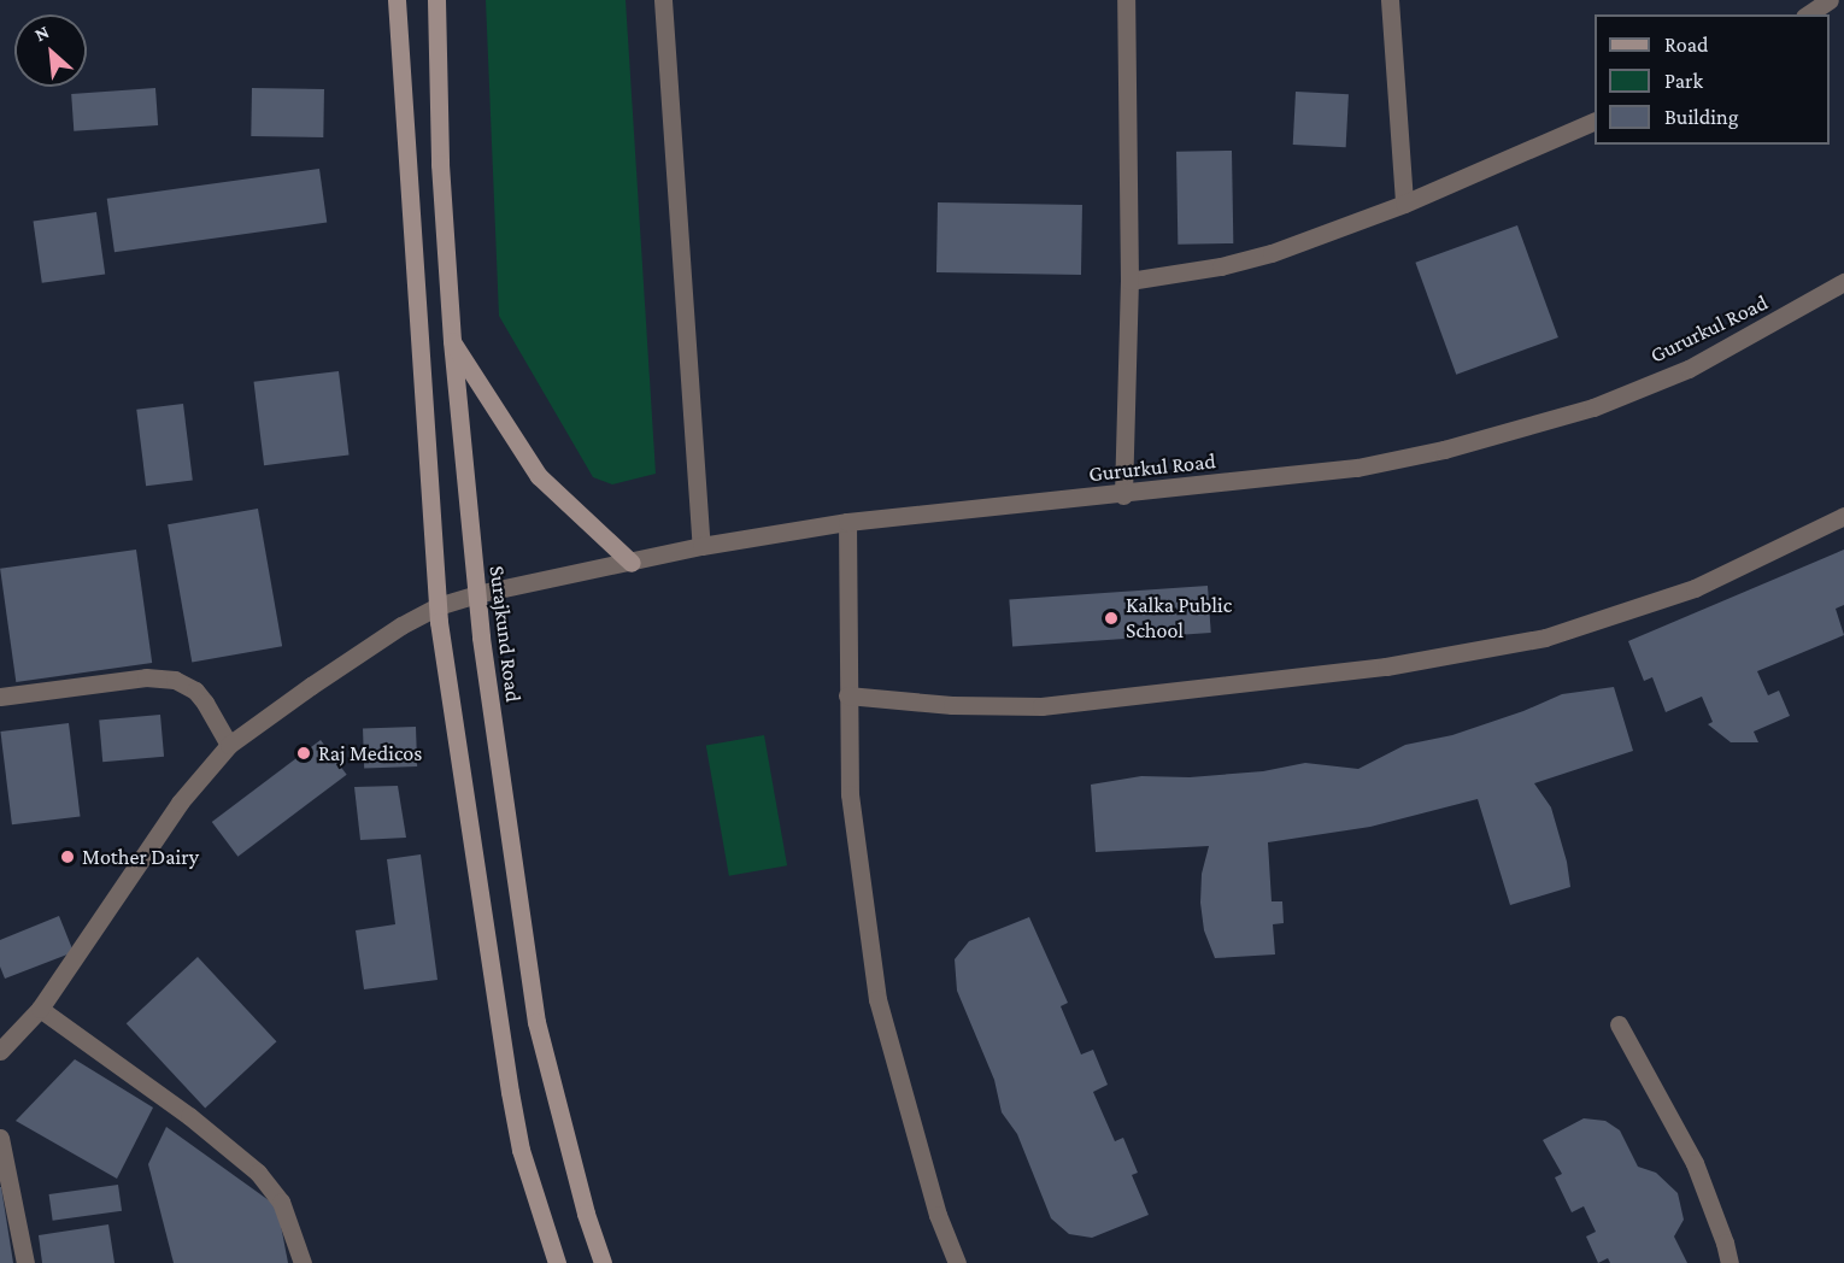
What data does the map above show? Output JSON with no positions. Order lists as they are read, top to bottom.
{
  "streets": {
    "main road": ["Surajkund Road"],
    "street": ["Gururkul Road"]
  },
  "crossings": [
    ["Gururkul Road", "Surajkund Road"]
  ],
  "places": ["Kalka Public School", "Raj Medicos", "Mother Dairy"],
  "legend": ["Road", "Park", "Building"],
  "north": "top left"
}
